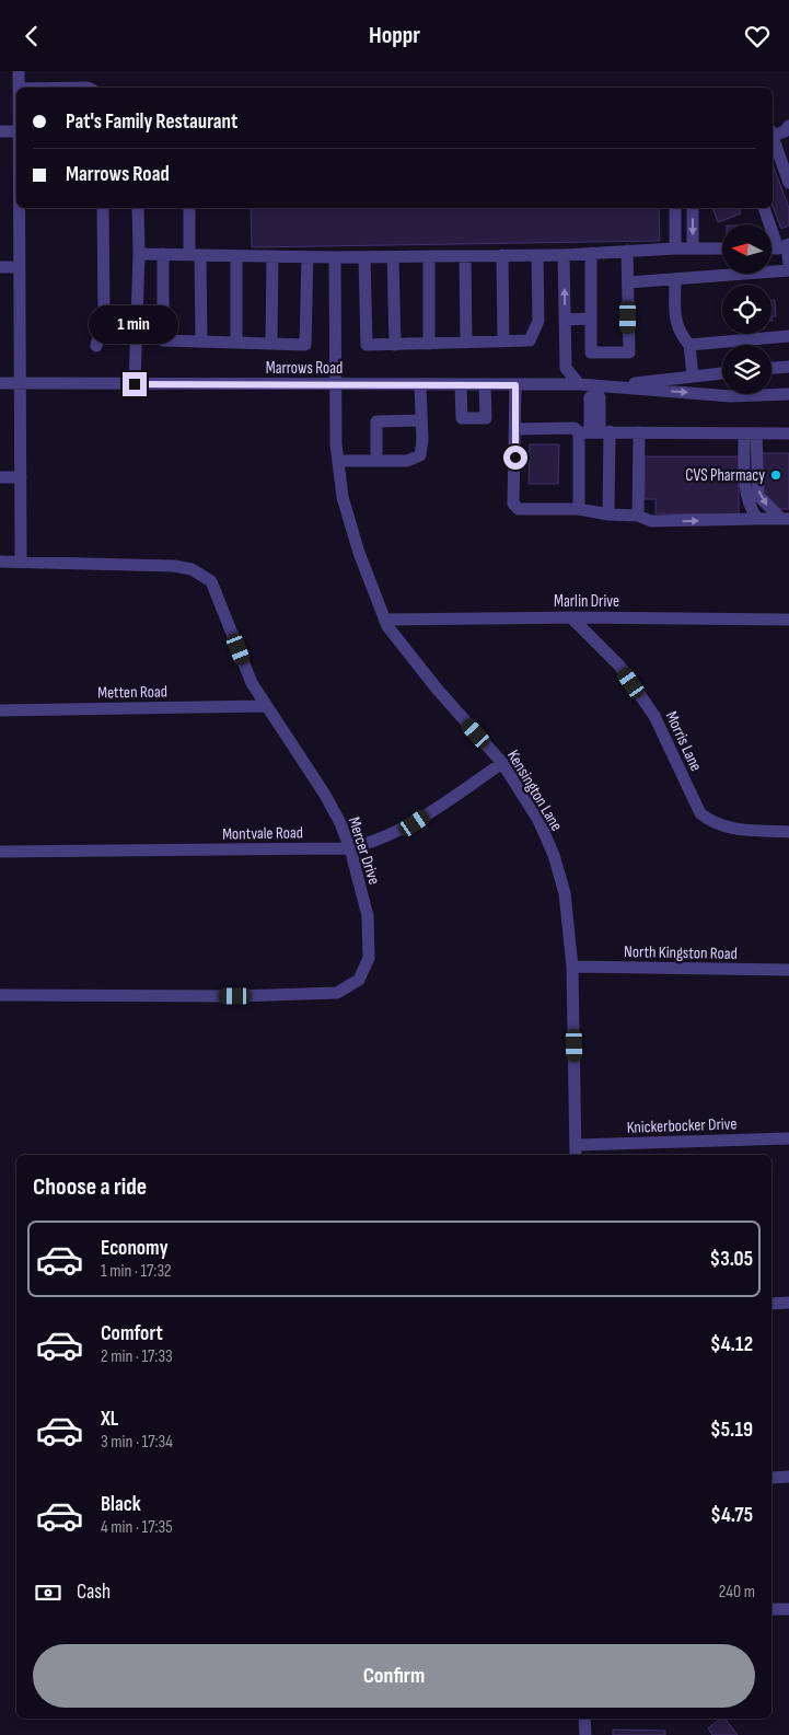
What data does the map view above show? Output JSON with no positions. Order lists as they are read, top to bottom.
{
  "streets": {
    "street": [
      "Marrows Road",
      "Marlin Drive",
      "Metten Road",
      "Morris Lane",
      "Kensington Lane",
      "Montvale Road",
      "Mercer Drive",
      "North Kingston Road",
      "Knickerbocker Drive"
    ]
  },
  "crossings": [
    ["Marrows Road", "Kensington Lane"],
    ["Marlin Drive", "Morris Lane"],
    ["Marlin Drive", "Kensington Lane"],
    ["Metten Road", "Mercer Drive"],
    ["Kensington Lane", "Montvale Road"],
    ["Kensington Lane", "North Kingston Road"],
    ["Kensington Lane", "Knickerbocker Drive"],
    ["Montvale Road", "Mercer Drive"]
  ],
  "places": ["CVS Pharmacy"],
  "north": "left",
  "page": {
    "header": "Hoppr",
    "banner": ["Pat's Family Restaurant", "Marrows Road"],
    "bubble": "1 min",
    "heading": "Choose a ride",
    "list": [
      {
        "name": "Economy",
        "note": "1 min · 17:32",
        "value": "$3.05"
      },
      {
        "name": "Comfort",
        "note": "2 min · 17:33",
        "value": "$4.12"
      },
      {
        "name": "XL",
        "note": "3 min · 17:34",
        "value": "$5.19"
      },
      {
        "name": "Black",
        "note": "4 min · 17:35",
        "value": "$4.75"
      }
    ],
    "pay": ["Cash", "240 m"],
    "buttons": "Confirm"
  }
}
